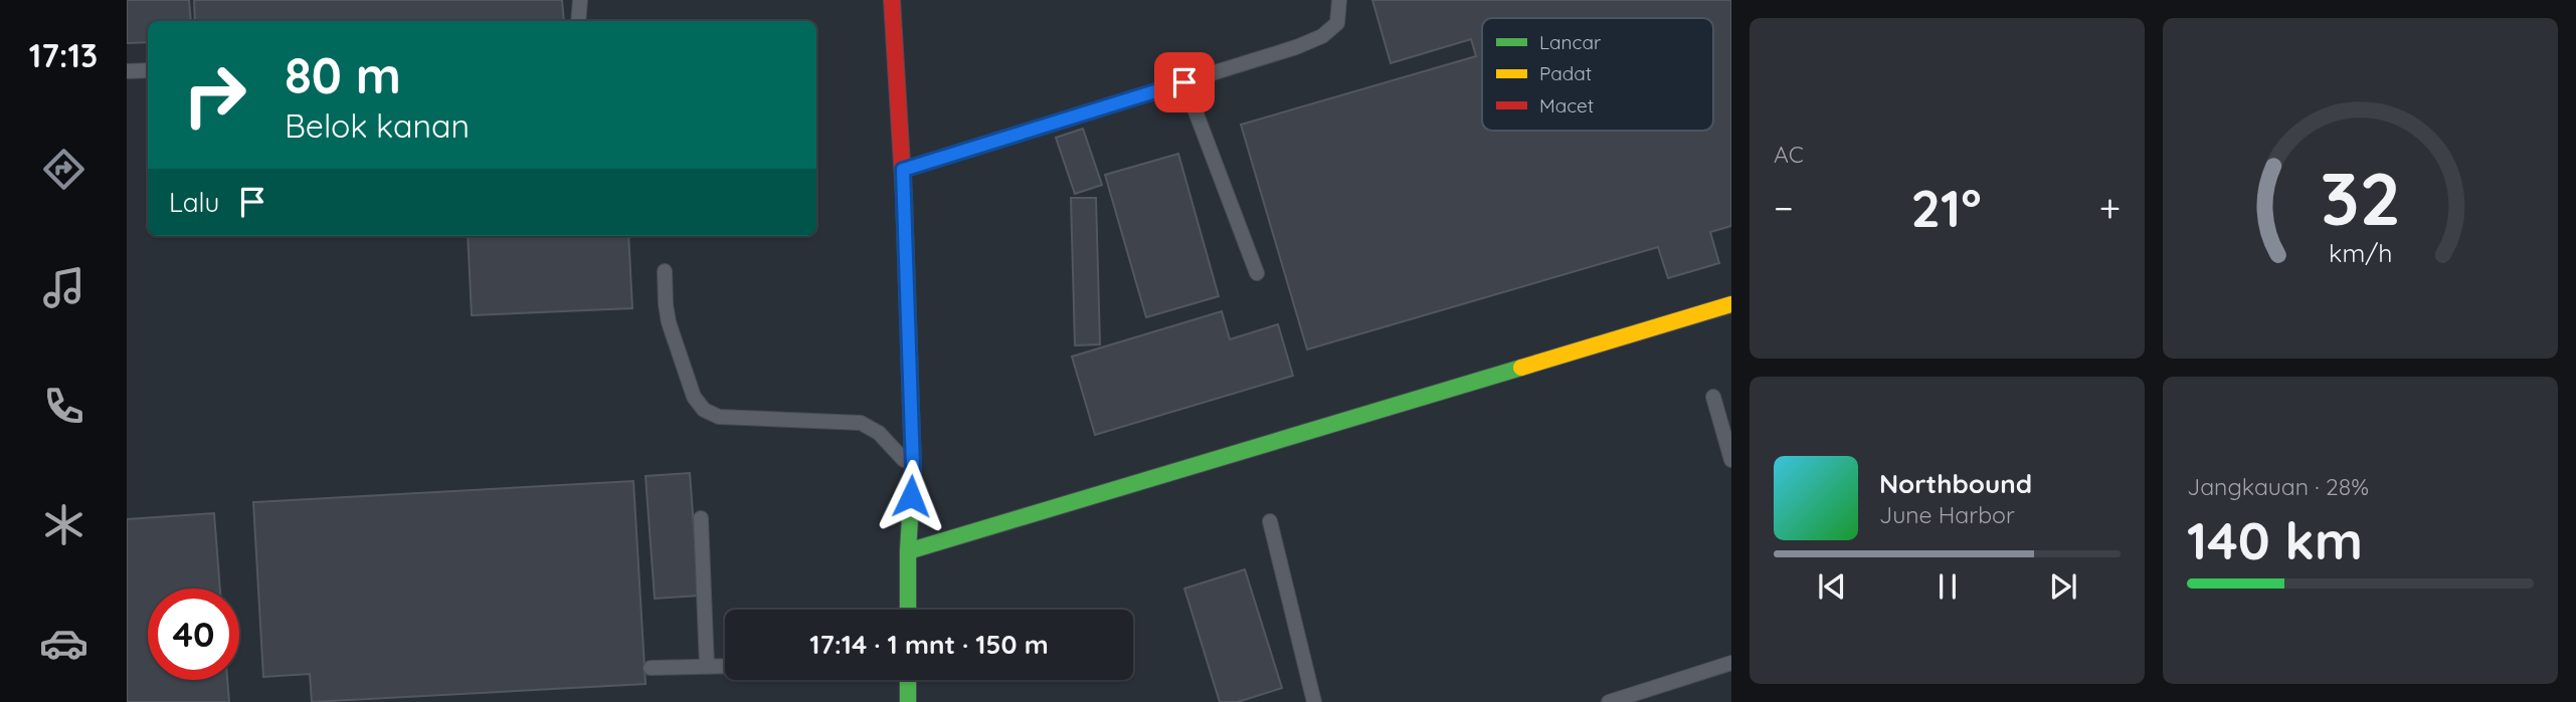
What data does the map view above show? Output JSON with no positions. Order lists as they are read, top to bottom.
{
  "legend": ["Lancar", "Padat", "Macet"],
  "page": {
    "tabs": "17:13",
    "tile": [
      "AC",
      ["Jangkauan · 28%", "140 km"]
    ],
    "turn": ["80 m", "Belok kanan"],
    "then": "Lalu",
    "heat": ["−", "21°", "+"],
    "song": ["Northbound", "June Harbor"],
    "limit": "40",
    "trip": "17:14 · 1 mnt · 150 m",
    "gauge": ["32", "km/h"]
  }
}
